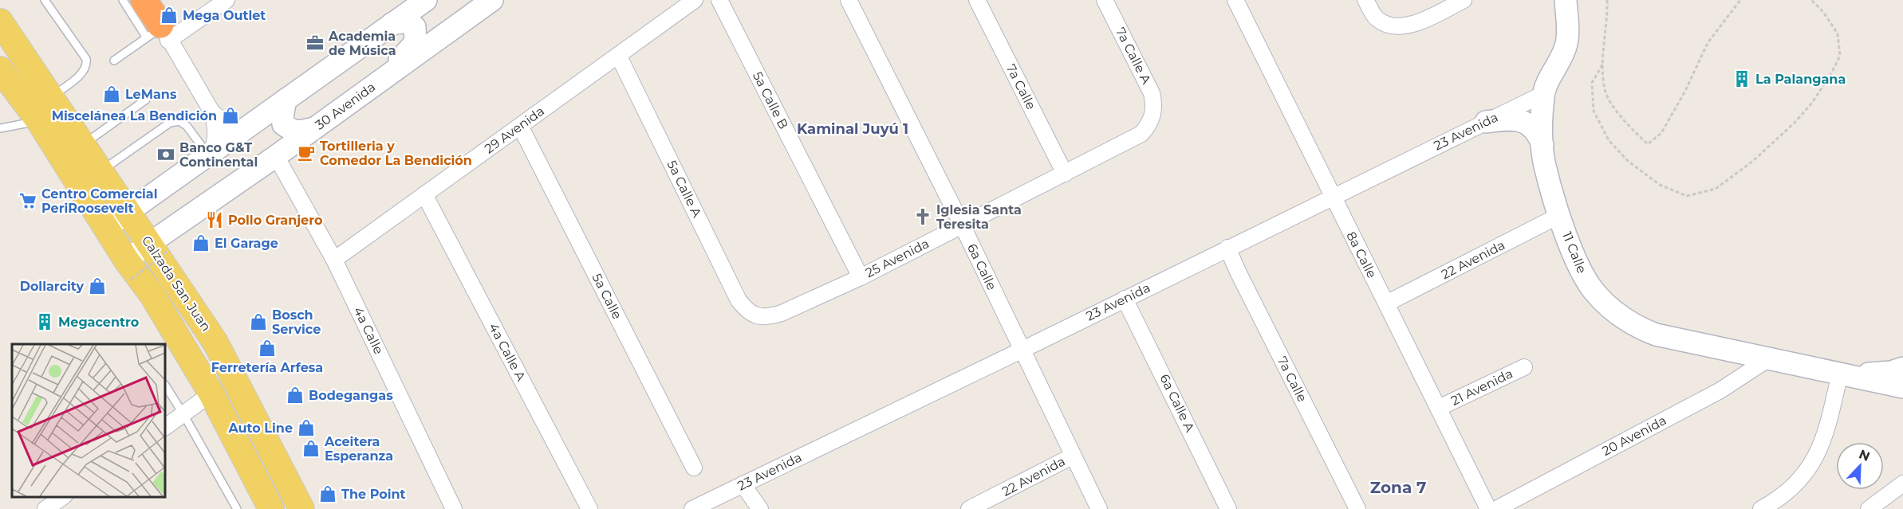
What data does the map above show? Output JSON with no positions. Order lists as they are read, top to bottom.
{
  "streets": {
    "main road": ["Calzada San Juan"],
    "street": [
      "7a Calle A",
      "7a Calle",
      "5a Calle B",
      "30 Avenida",
      "29 Avenida",
      "23 Avenida",
      "5a Calle A",
      "11 Calle",
      "8a Calle",
      "25 Avenida",
      "22 Avenida",
      "6a Calle",
      "5a Calle",
      "4a Calle",
      "4a Calle A",
      "21 Avenida",
      "6a Calle A",
      "20 Avenida"
    ]
  },
  "crossings": [
    ["7a Calle A", "25 Avenida"],
    ["7a Calle", "23 Avenida"],
    ["7a Calle", "25 Avenida"],
    ["5a Calle B", "25 Avenida"],
    ["30 Avenida", "Calzada San Juan"],
    ["30 Avenida", "4a Calle"],
    ["29 Avenida", "5a Calle A"],
    ["29 Avenida", "5a Calle"],
    ["29 Avenida", "4a Calle"],
    ["29 Avenida", "4a Calle A"],
    ["23 Avenida", "11 Calle"],
    ["23 Avenida", "8a Calle"],
    ["23 Avenida", "6a Calle"],
    ["23 Avenida", "6a Calle A"],
    ["5a Calle A", "25 Avenida"],
    ["11 Calle", "22 Avenida"],
    ["11 Calle", "20 Avenida"],
    ["8a Calle", "22 Avenida"],
    ["8a Calle", "21 Avenida"],
    ["25 Avenida", "6a Calle"],
    ["22 Avenida", "6a Calle"]
  ],
  "districts": ["Kaminal Juyú 1", "Zona 7"],
  "places": {
    "shop": [
      "Mega Outlet",
      "LeMans",
      "Miscelánea La Bendición",
      "El Garage",
      "Dollarcity",
      "Bosch Service",
      "Ferretería Arfesa",
      "Bodegangas",
      "Auto Line",
      "Aceitera Esperanza",
      "The Point"
    ],
    "office": ["Academia de Música"],
    "building": ["La Palangana", "Megacentro"],
    "cafe": ["Tortilleria y Comedor La Bendición"],
    "bank": ["Banco G&T Continental"],
    "supermarket": ["Centro Comercial PeriRoosevelt"],
    "church": ["Iglesia Santa Teresita"],
    "restaurant": ["Pollo Granjero"]
  },
  "north": "top right"
}
